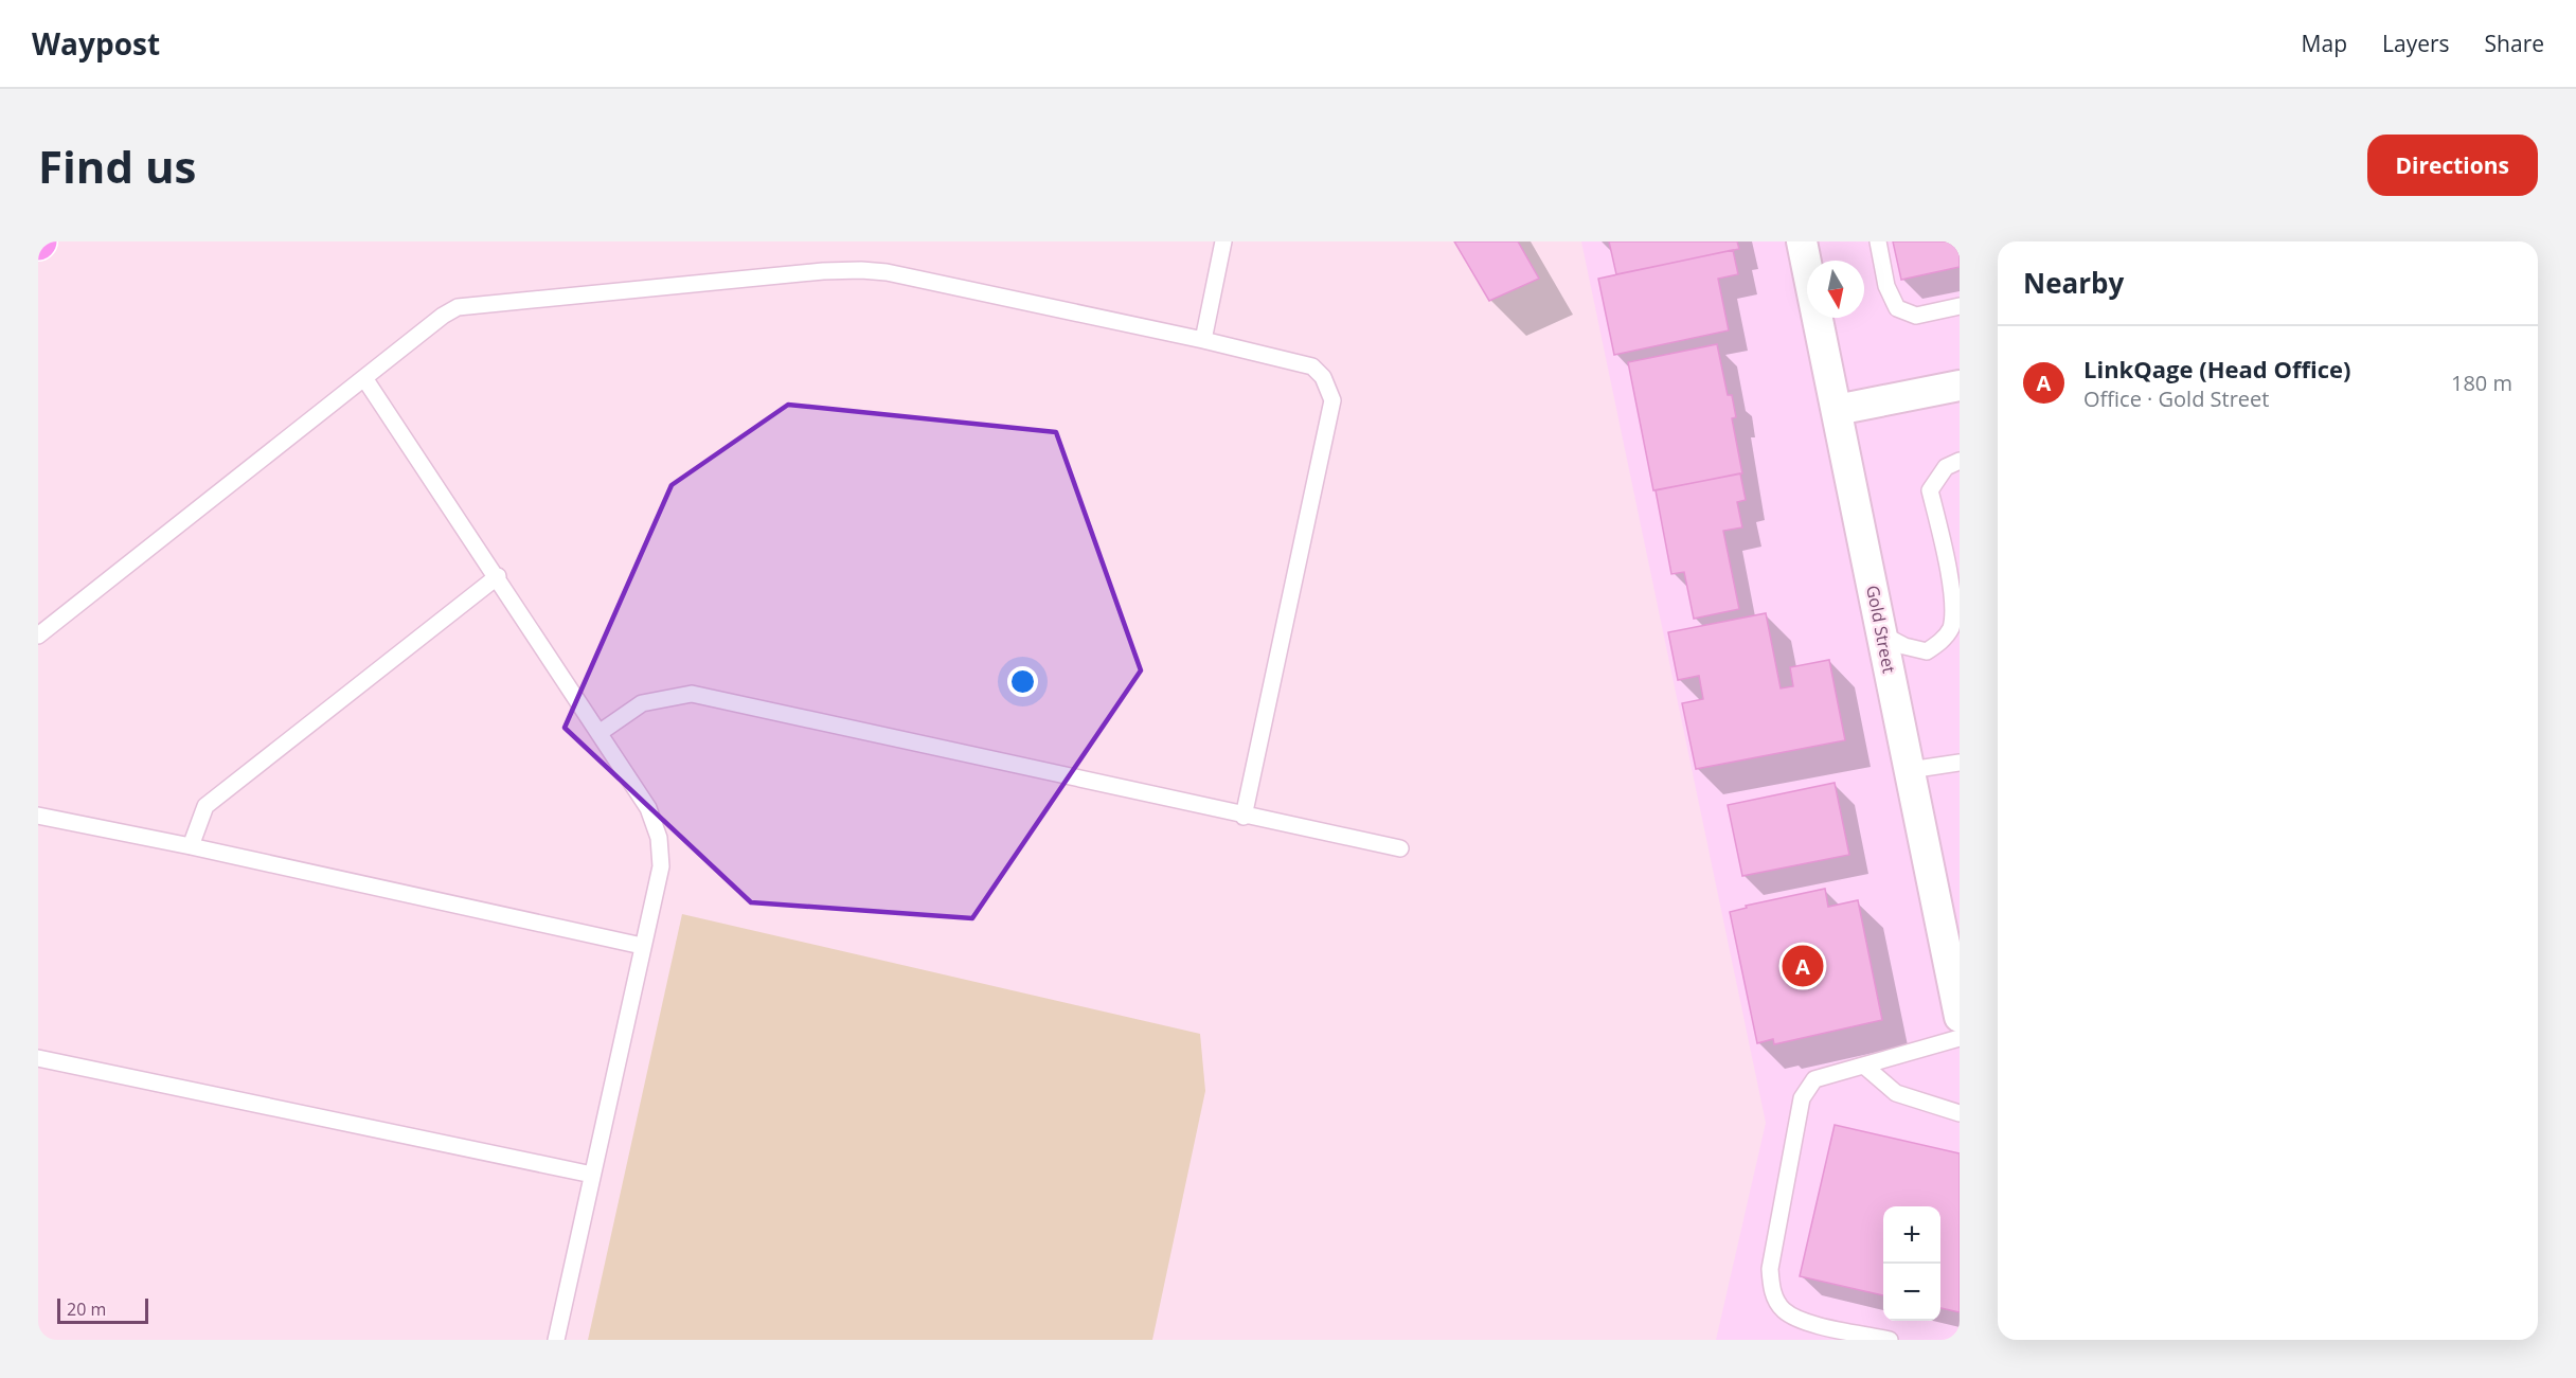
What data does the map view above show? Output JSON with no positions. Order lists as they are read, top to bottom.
{
  "streets": {
    "street": ["Gold Street"]
  },
  "scale_bar": "20 m",
  "north": "bottom",
  "page": {
    "header": "Waypost",
    "nav": ["Map", "Layers", "Share"],
    "buttons": "Directions",
    "title": "Find us",
    "heading": "Nearby",
    "list": [
      {
        "mark": "A",
        "name": "LinkQage (Head Office)",
        "note": "Office · Gold Street",
        "value": "180 m"
      }
    ],
    "pins": "A",
    "map_buttons": ["+", "−"],
    "scale": "20 m"
  }
}
